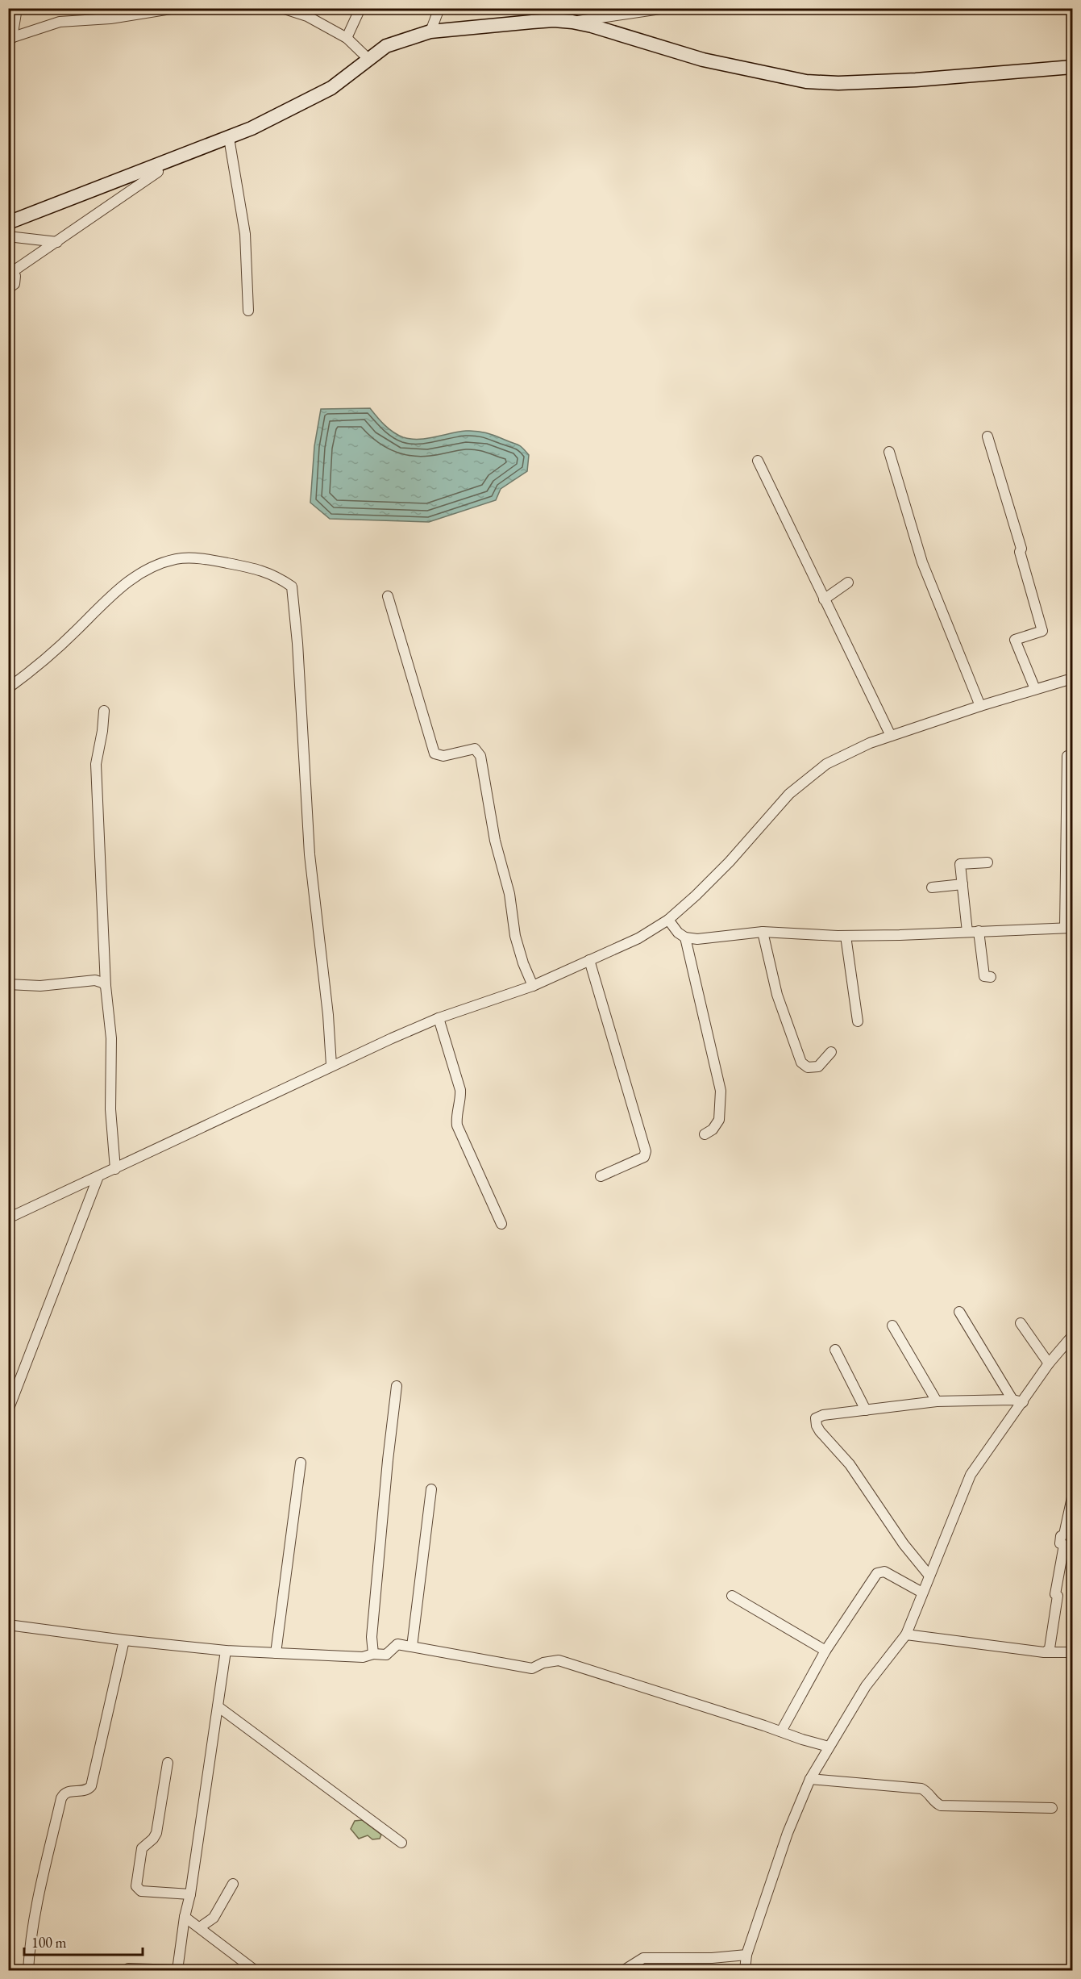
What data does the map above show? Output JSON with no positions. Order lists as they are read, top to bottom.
{
  "scale_bar": "100 m"
}
